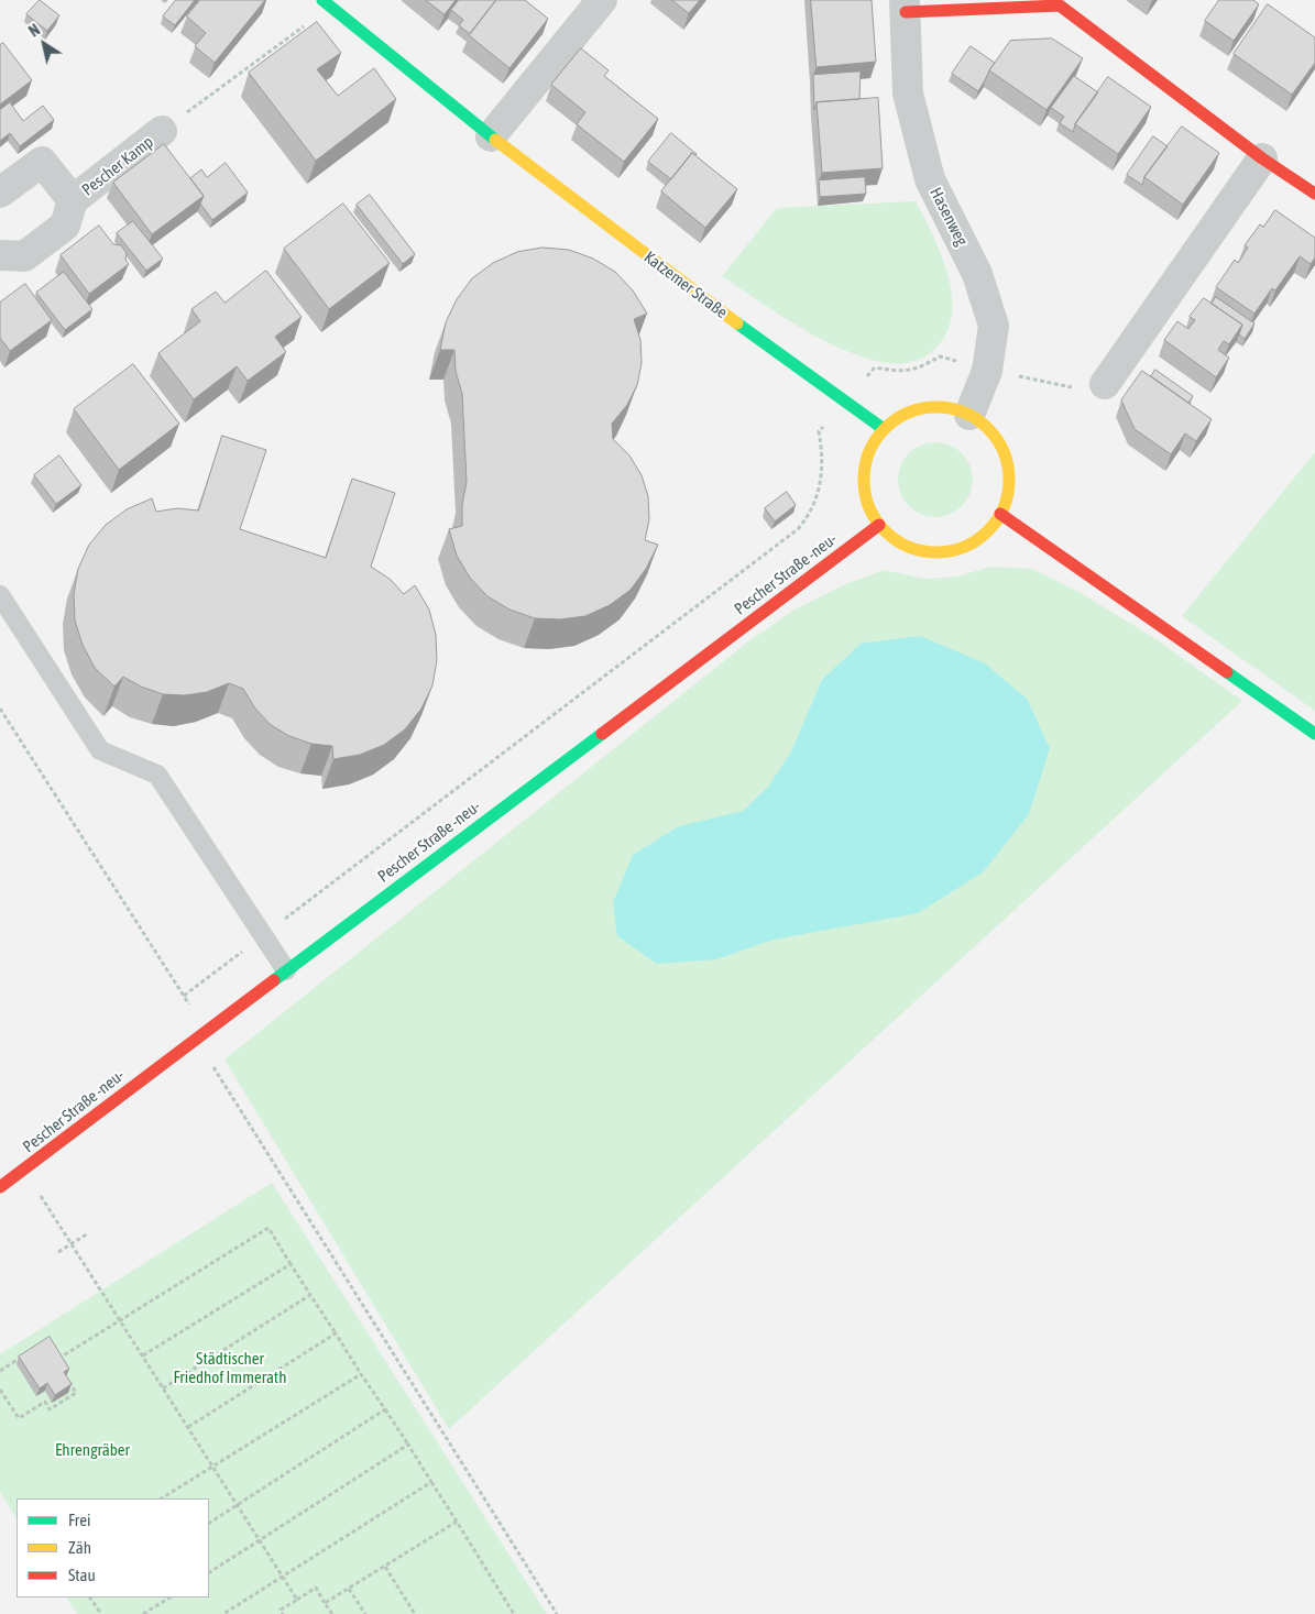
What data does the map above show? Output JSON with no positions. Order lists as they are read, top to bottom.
{
  "streets": {
    "street": [
      "Pescher Kamp",
      "Hasenweg",
      "Katzemer Straße",
      "Pescher Straße -neu-"
    ]
  },
  "crossings": [
    ["Hasenweg", "Katzemer Straße"],
    ["Hasenweg", "Pescher Straße -neu-"],
    ["Katzemer Straße", "Pescher Straße -neu-"]
  ],
  "parks": ["Städtischer Friedhof Immerath", "Ehrengräber"],
  "legend": ["Frei", "Zäh", "Stau"],
  "north": "top left"
}
